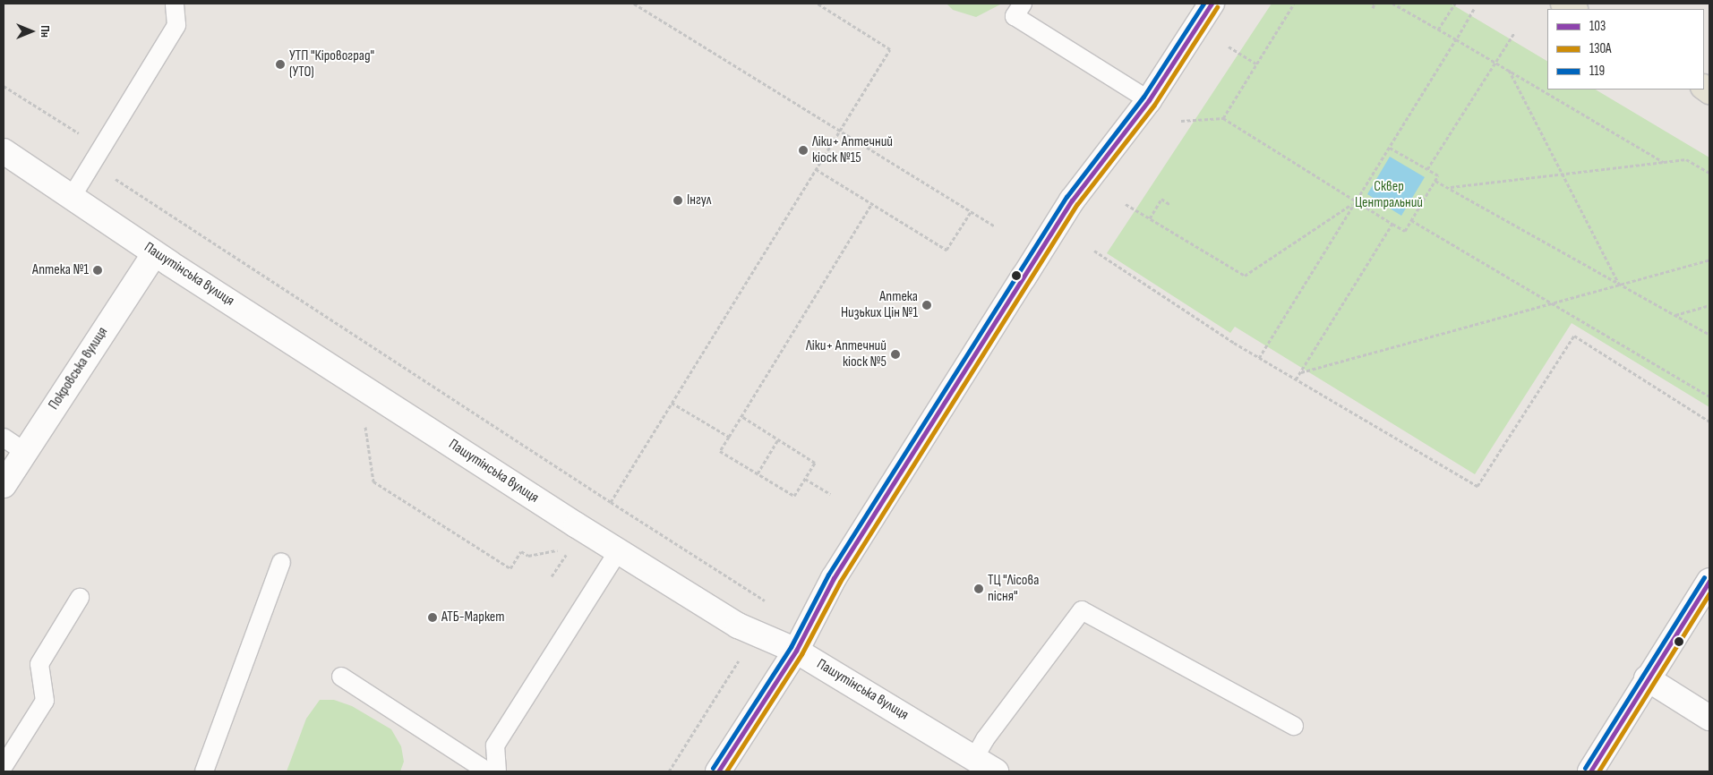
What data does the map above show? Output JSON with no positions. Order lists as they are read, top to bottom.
{
  "streets": {
    "street": ["Пашутінська вулиця", "Покровська вулиця"]
  },
  "crossings": [
    ["Пашутінська вулиця", "Покровська вулиця"]
  ],
  "parks": ["Сквер Центральний"],
  "places": [
    "УТП \"Кіровоград\" (УТО)",
    "Ліки+ Аптечний кіоск №15",
    "Інгул",
    "Аптека №1",
    "Аптека Низьких Цін №1",
    "Ліки+ Аптечний кіоск №5",
    "ТЦ \"Лісова пісня\"",
    "АТБ-Маркет"
  ],
  "lines": ["transit line 103", "transit line 119", "transit line 130А"],
  "legend": ["103", "130А", "119"],
  "north": "right"
}
